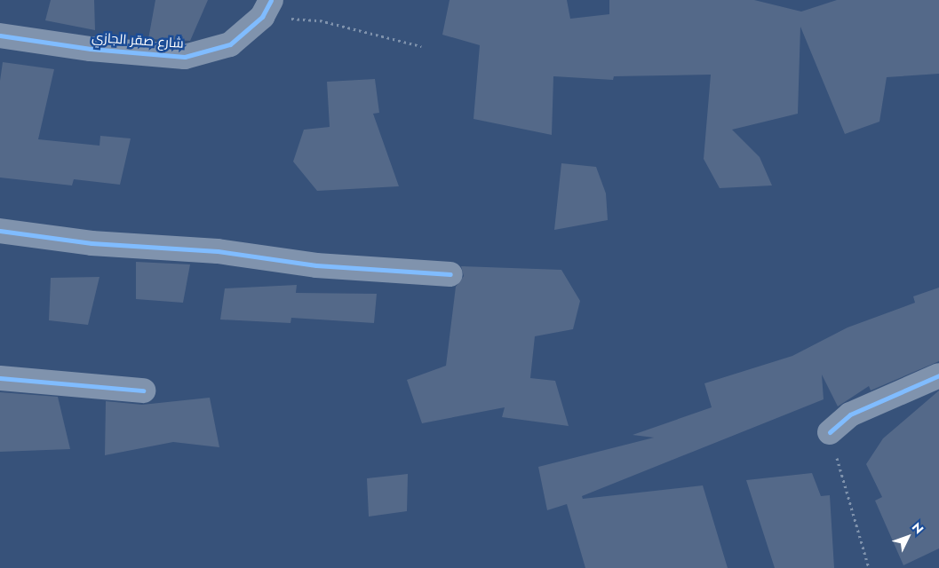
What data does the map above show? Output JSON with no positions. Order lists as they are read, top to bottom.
{
  "streets": {
    "street": ["شارع صقر الجازي"]
  },
  "north": "top right"
}
